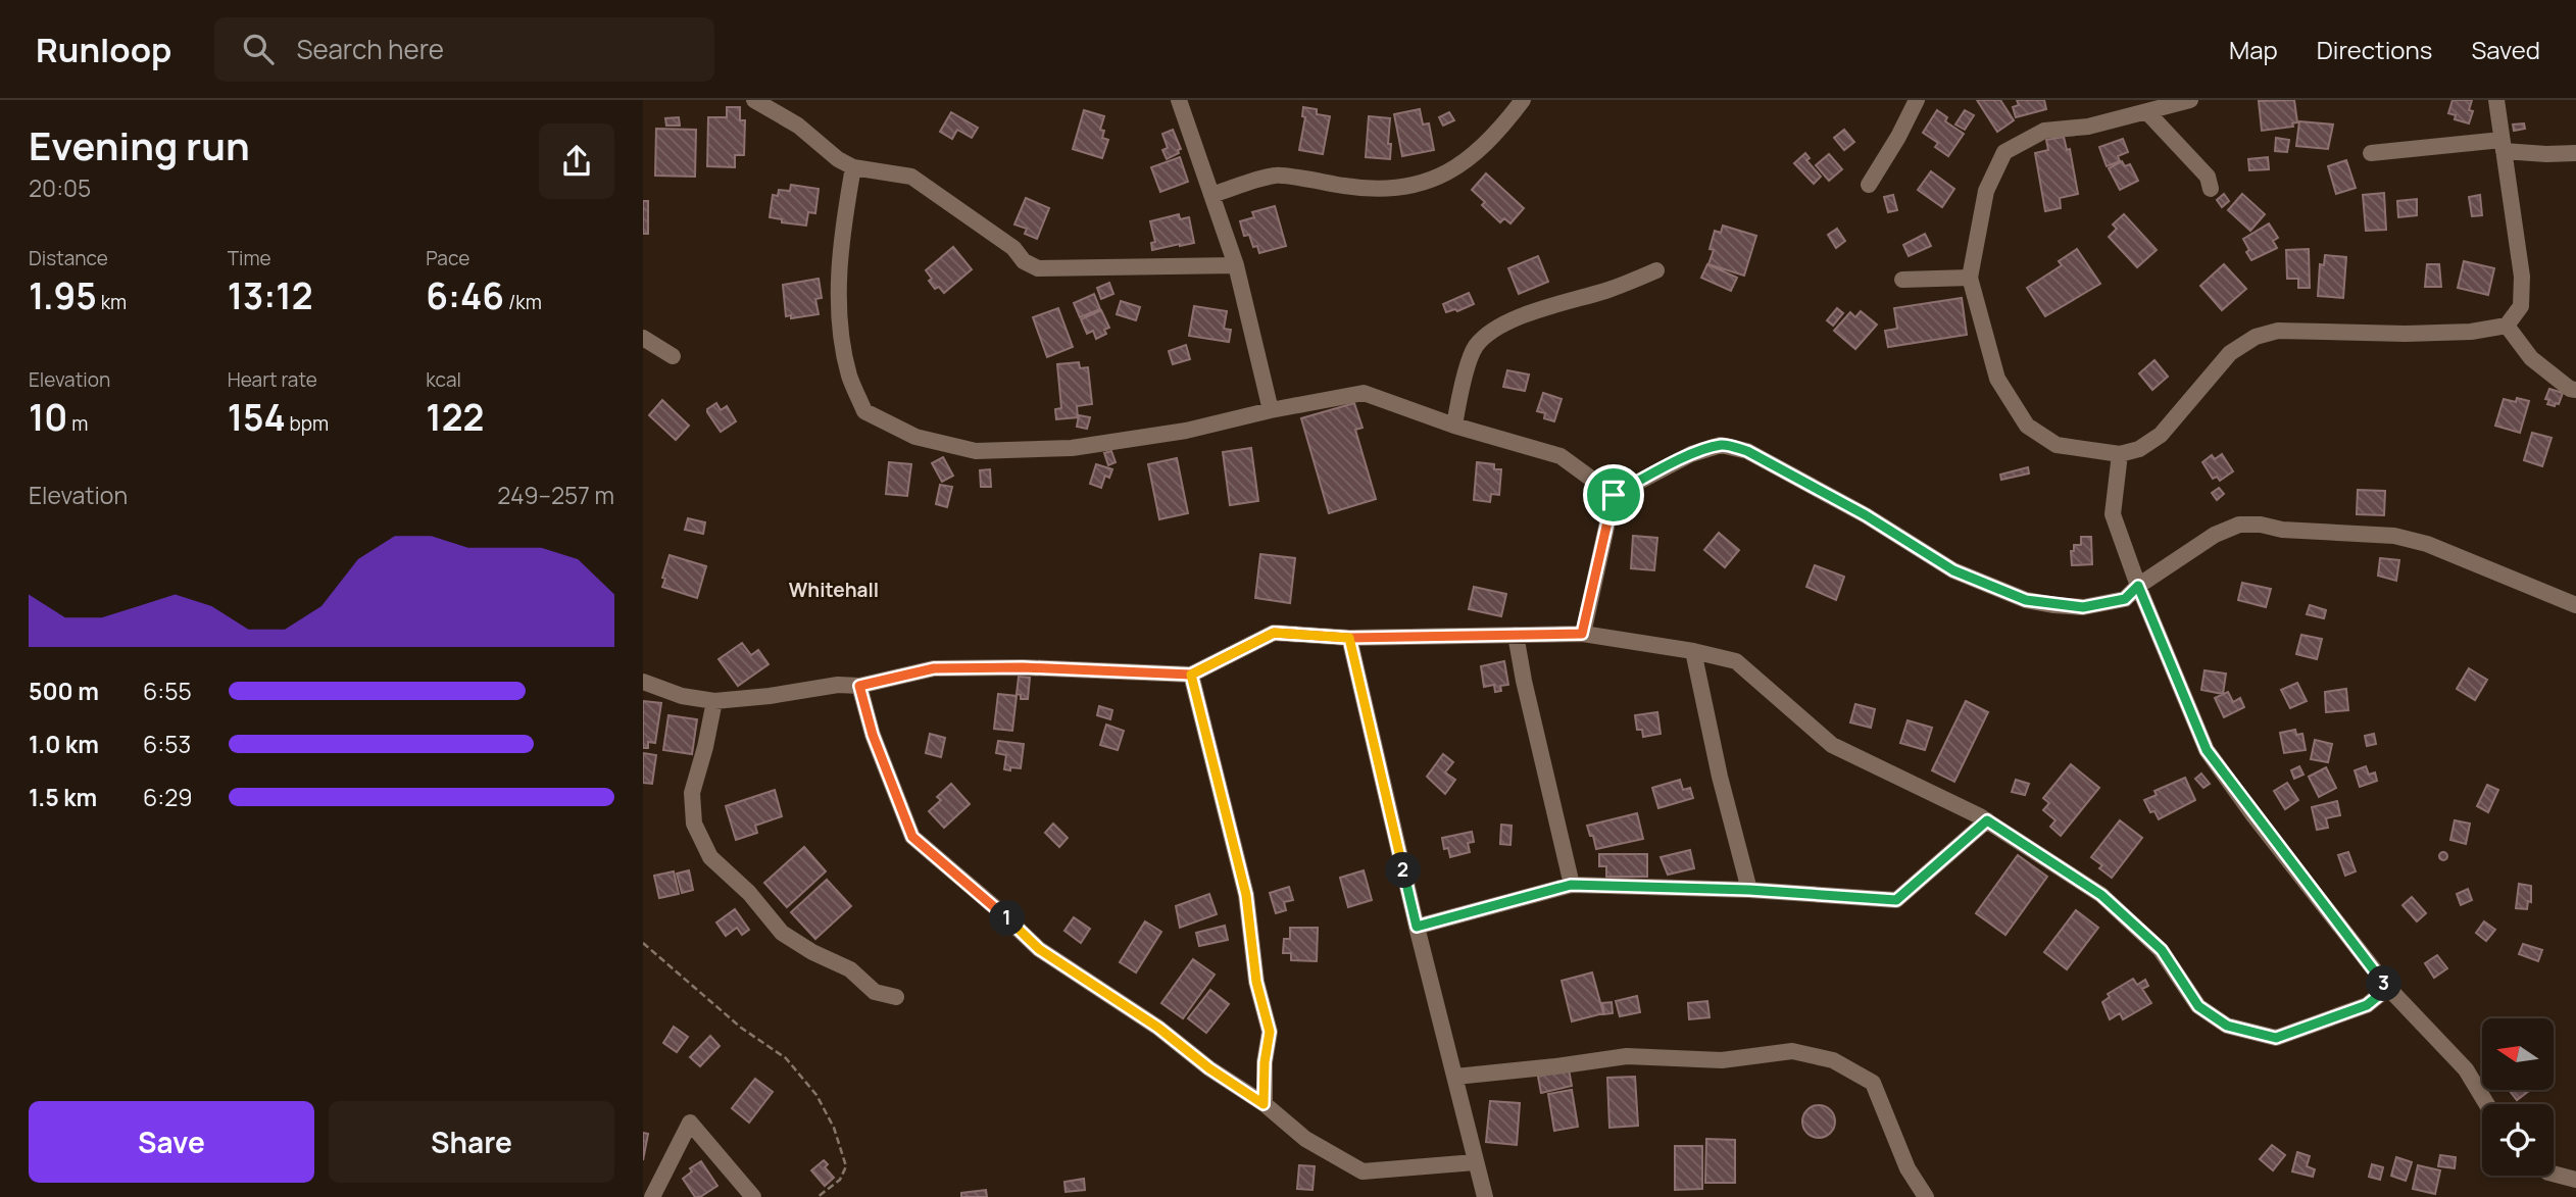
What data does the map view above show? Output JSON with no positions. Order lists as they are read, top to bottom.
{
  "districts": ["Whitehall"],
  "north": "left",
  "page": {
    "header": "Runloop",
    "search": "Search here",
    "nav": ["Map", "Directions", "Saved"],
    "heading": ["Evening run", "20:05"],
    "stats": [
      ["Distance", "1.95 km"],
      ["Time", "13:12"],
      ["Pace", "6:46 /km"],
      ["Elevation", "10 m"],
      ["Heart rate", "154 bpm"],
      ["kcal", "122"]
    ],
    "chart": ["Elevation", "249–257 m"],
    "list": [
      {
        "name": "500 m",
        "note": "6:55"
      },
      {
        "name": "1.0 km",
        "note": "6:53"
      },
      {
        "name": "1.5 km",
        "note": "6:29"
      }
    ],
    "pins": ["2", "1", "3"],
    "buttons": ["Save", "Share"]
  }
}
